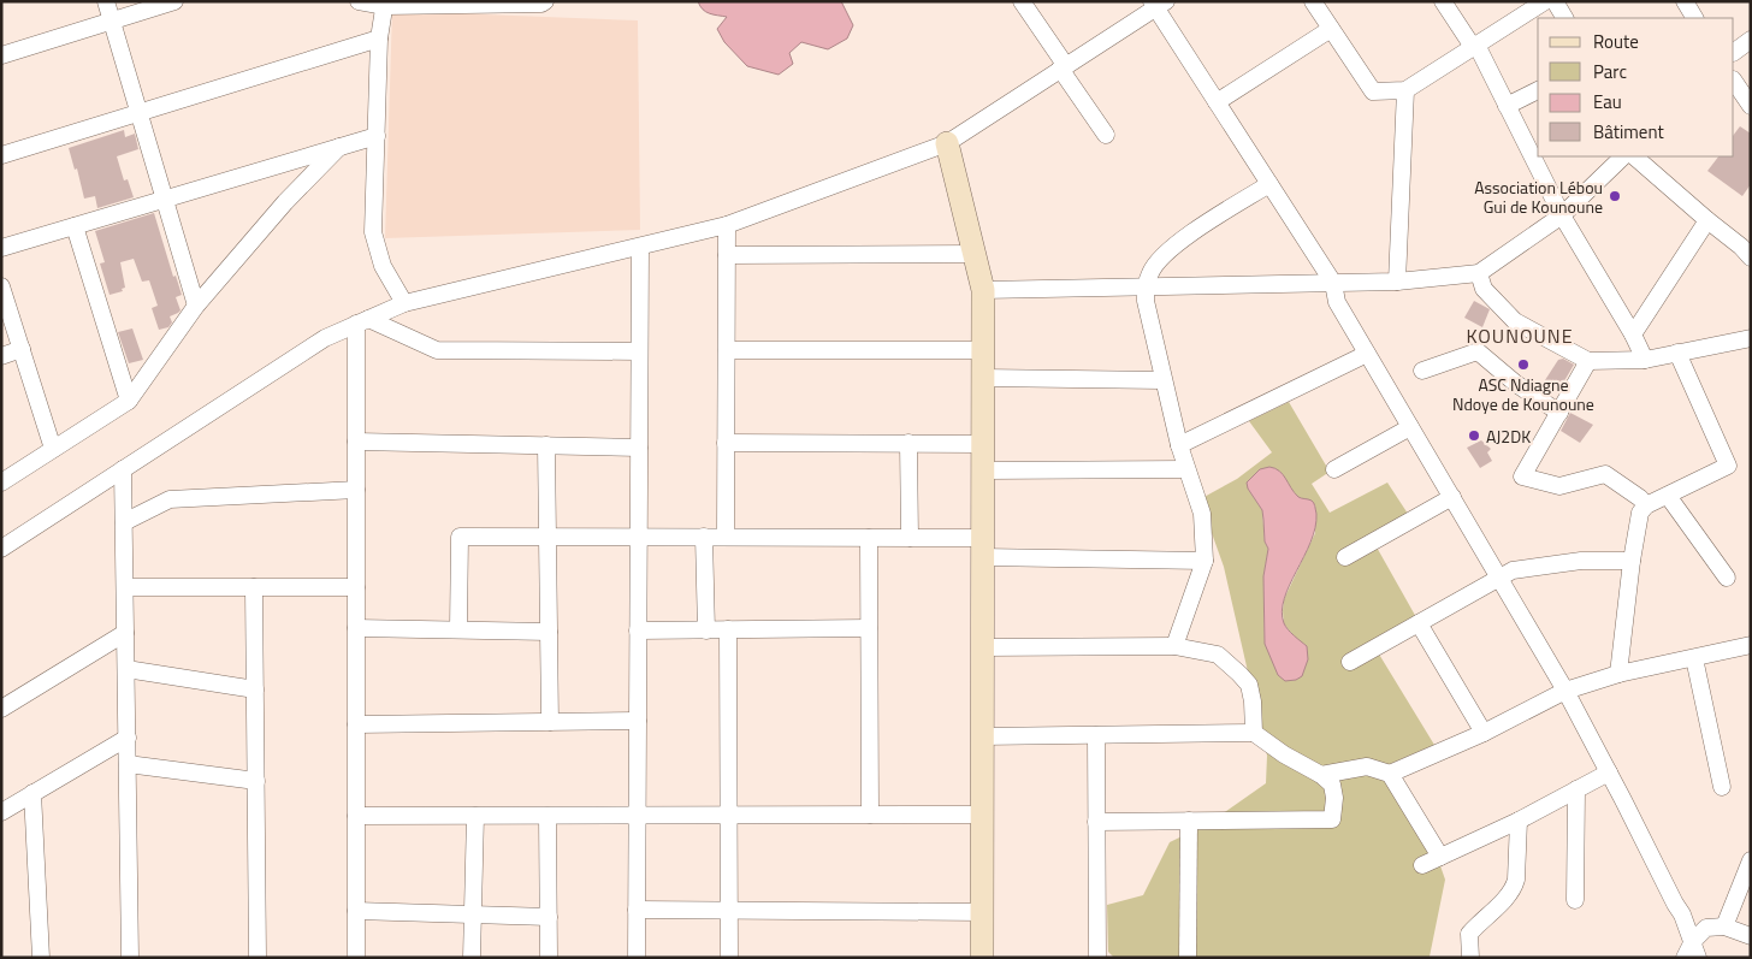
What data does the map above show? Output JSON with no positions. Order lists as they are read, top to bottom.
{
  "districts": ["KOUNOUNE"],
  "places": ["Association Lébou Gui de Kounoune", "ASC Ndiagne Ndoye de Kounoune", "AJ2DK"],
  "legend": [
    "Route",
    "Parc",
    "Eau",
    "Bâtiment"
  ]
}
